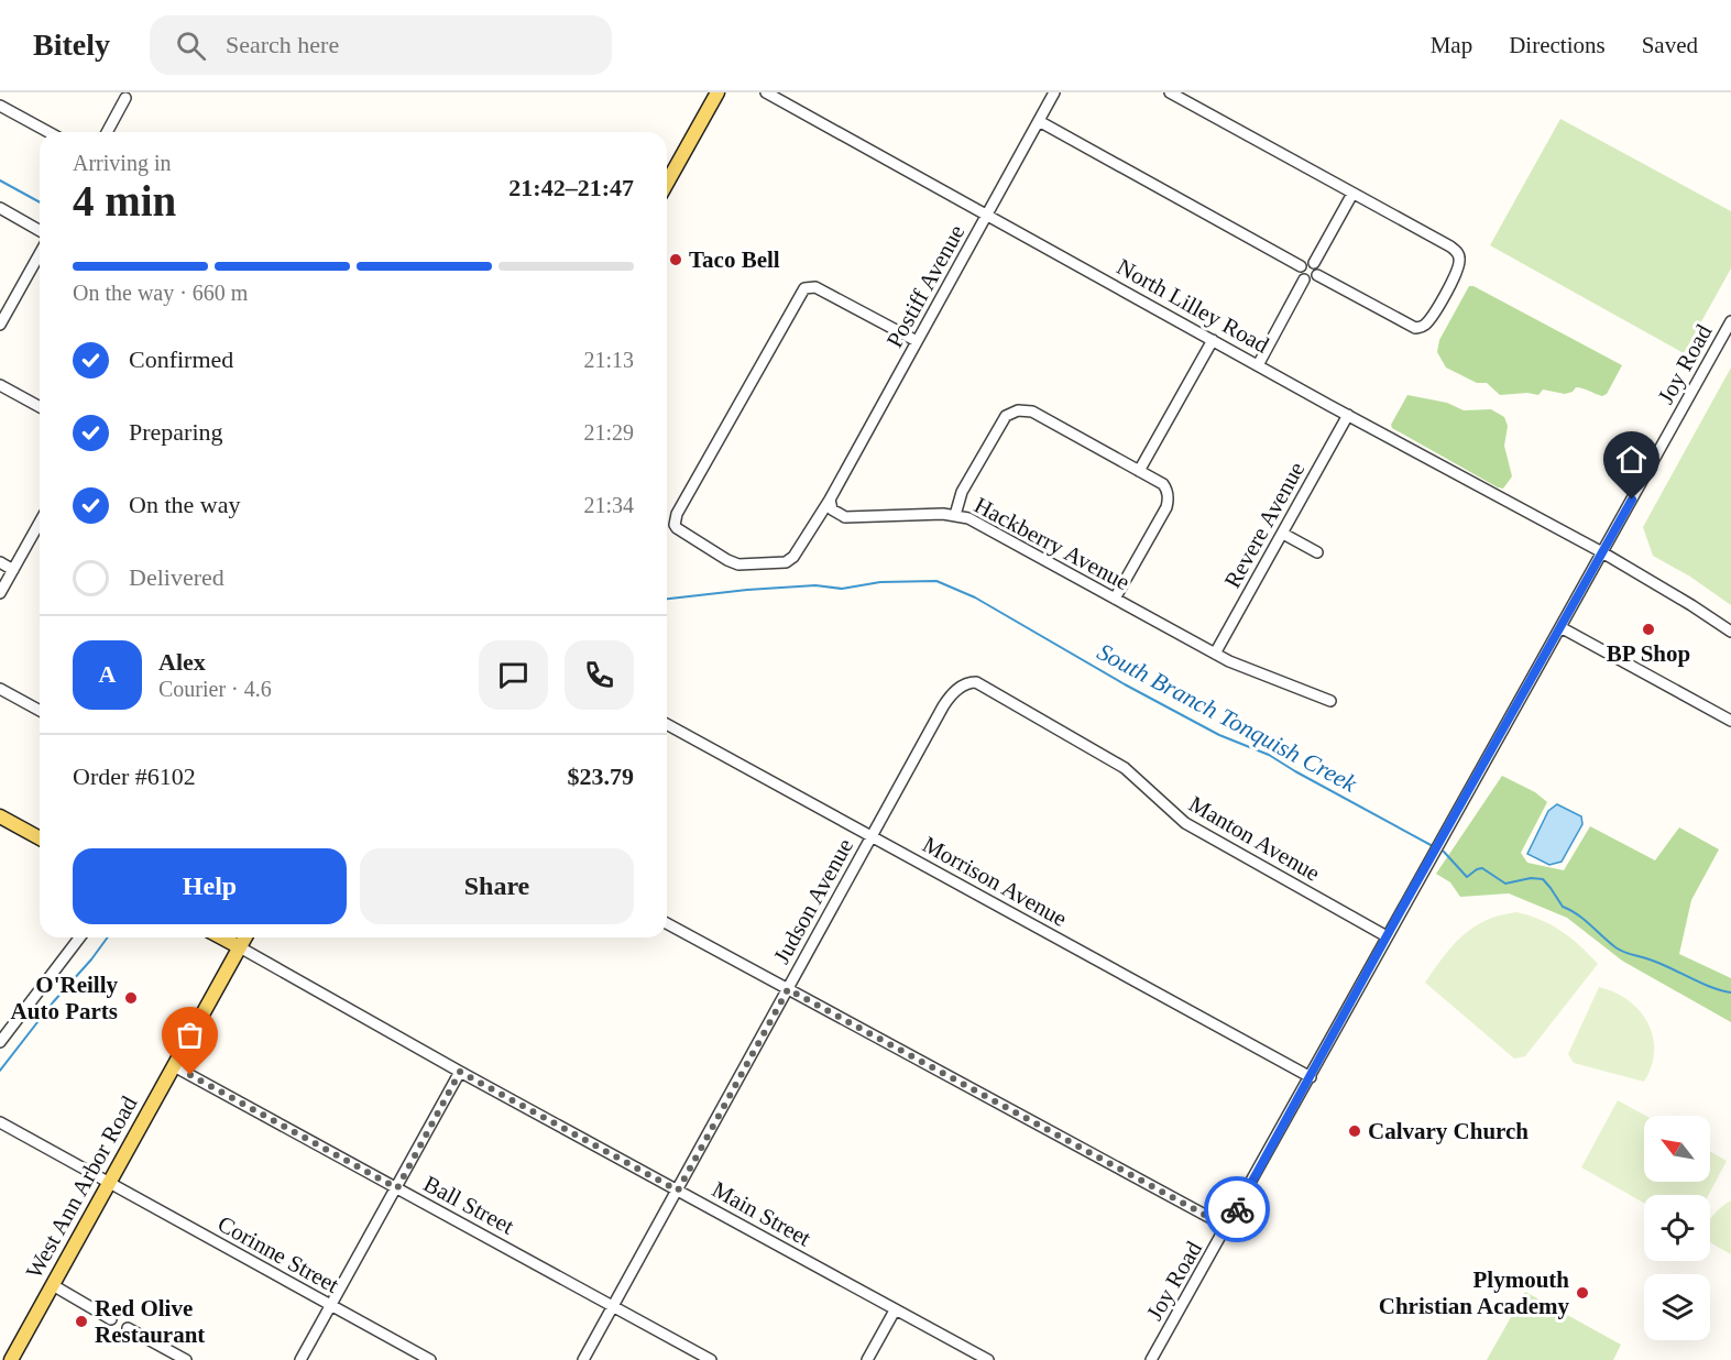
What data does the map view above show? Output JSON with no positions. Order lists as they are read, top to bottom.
{
  "streets": {
    "main road": ["West Ann Arbor Road"],
    "street": [
      "Postiff Avenue",
      "North Lilley Road",
      "Joy Road",
      "Revere Avenue",
      "Hackberry Avenue",
      "Manton Avenue",
      "Morrison Avenue",
      "Judson Avenue",
      "Ball Street",
      "Main Street",
      "Corinne Street"
    ]
  },
  "crossings": [
    ["Postiff Avenue", "North Lilley Road"],
    ["Postiff Avenue", "Hackberry Avenue"],
    ["North Lilley Road", "Joy Road"],
    ["North Lilley Road", "Revere Avenue"],
    ["Joy Road", "Manton Avenue"],
    ["Joy Road", "Morrison Avenue"],
    ["Revere Avenue", "Hackberry Avenue"],
    ["Manton Avenue", "Judson Avenue"],
    ["Morrison Avenue", "Judson Avenue"],
    ["Judson Avenue", "Ball Street"],
    ["Judson Avenue", "Main Street"],
    ["West Ann Arbor Road", "Ball Street"],
    ["West Ann Arbor Road", "Main Street"],
    ["West Ann Arbor Road", "Corinne Street"]
  ],
  "water": ["South Branch Tonquish Creek"],
  "places": [
    "Taco Bell",
    "BP Shop",
    "O'Reilly Auto Parts",
    "Calvary Church",
    "Plymouth Christian Academy",
    "Red Olive Restaurant"
  ],
  "north": "top left",
  "page": {
    "header": "Bitely",
    "search": "Search here",
    "nav": ["Map", "Directions", "Saved"],
    "heading": ["4 min", "Arriving in", "21:42–21:47"],
    "panel": [
      "Alex",
      "Courier · 4.6",
      "Order #6102",
      "$23.79"
    ],
    "bar": "On the way · 660 m",
    "list": [
      ["Confirmed", "21:13"],
      ["Preparing", "21:29"],
      ["On the way", "21:34"],
      "Delivered"
    ],
    "round": "A",
    "buttons": ["Help", "Share"]
  }
}
